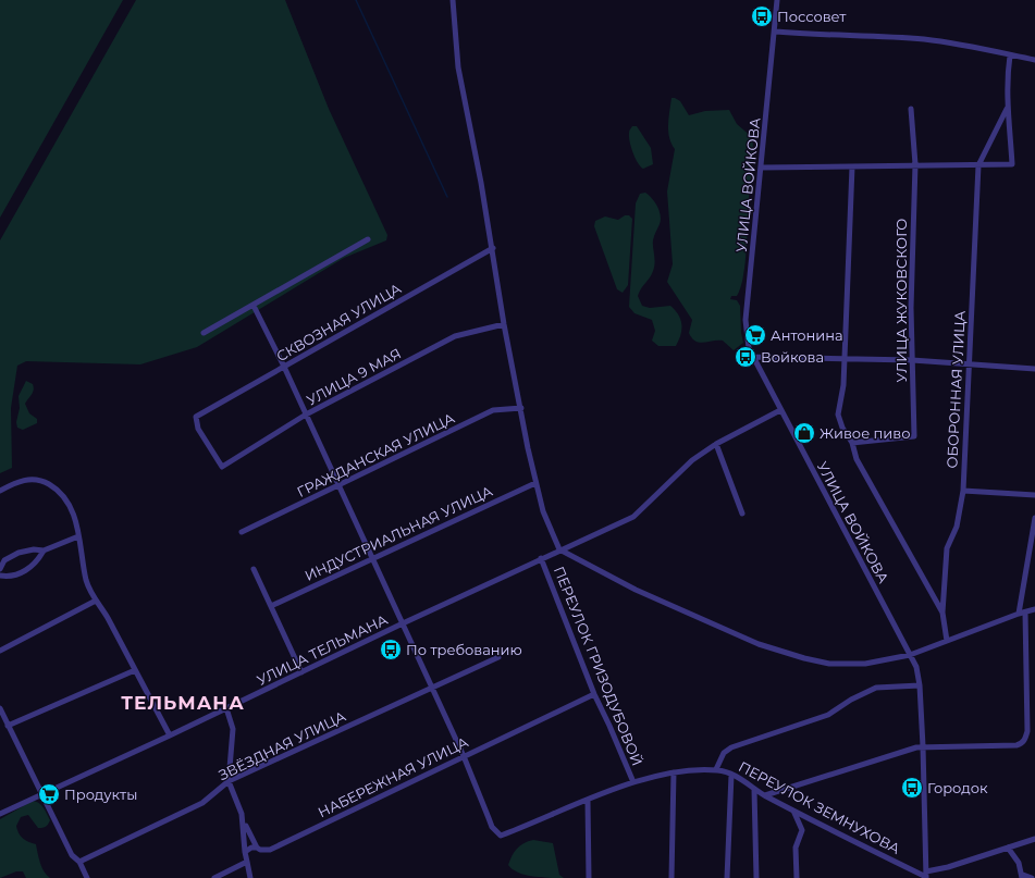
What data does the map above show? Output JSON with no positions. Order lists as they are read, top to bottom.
{
  "streets": {
    "street": [
      "УЛИЦА ВОЙКОВА",
      "УЛИЦА ЖУКОВСКОГО",
      "СКВОЗНАЯ УЛИЦА",
      "УЛИЦА 9 МАЯ",
      "ОБОРОННАЯ УЛИЦА",
      "ГРАЖДАНСКАЯ УЛИЦА",
      "ИНДУСТРИАЛЬНАЯ УЛИЦА",
      "УЛИЦА ТЕЛЬМАНА",
      "ПЕРЕУЛОК ГРИЗОДУБОВОЙ",
      "ЗВЁЗДНАЯ УЛИЦА",
      "НАБЕРЕЖНАЯ УЛИЦА",
      "ПЕРЕУЛОК ЗЕМНУХОВА"
    ]
  },
  "crossings": [
    ["УЛИЦА ВОЙКОВА", "УЛИЦА ТЕЛЬМАНА"],
    ["УЛИЦА ВОЙКОВА", "ПЕРЕУЛОК ЗЕМНУХОВА"],
    ["СКВОЗНАЯ УЛИЦА", "УЛИЦА 9 МАЯ"],
    ["УЛИЦА ТЕЛЬМАНА", "ПЕРЕУЛОК ГРИЗОДУБОВОЙ"],
    ["ПЕРЕУЛОК ГРИЗОДУБОВОЙ", "НАБЕРЕЖНАЯ УЛИЦА"],
    ["ПЕРЕУЛОК ГРИЗОДУБОВОЙ", "ПЕРЕУЛОК ЗЕМНУХОВА"],
    ["НАБЕРЕЖНАЯ УЛИЦА", "ПЕРЕУЛОК ЗЕМНУХОВА"]
  ],
  "districts": ["ТЕЛЬМАНА"],
  "places": {
    "bus stop": [
      "Поссовет",
      "Войкова",
      "По требованию",
      "Городок"
    ],
    "supermarket": ["Антонина", "Продукты"],
    "shop": ["Живое пиво"]
  }
}
